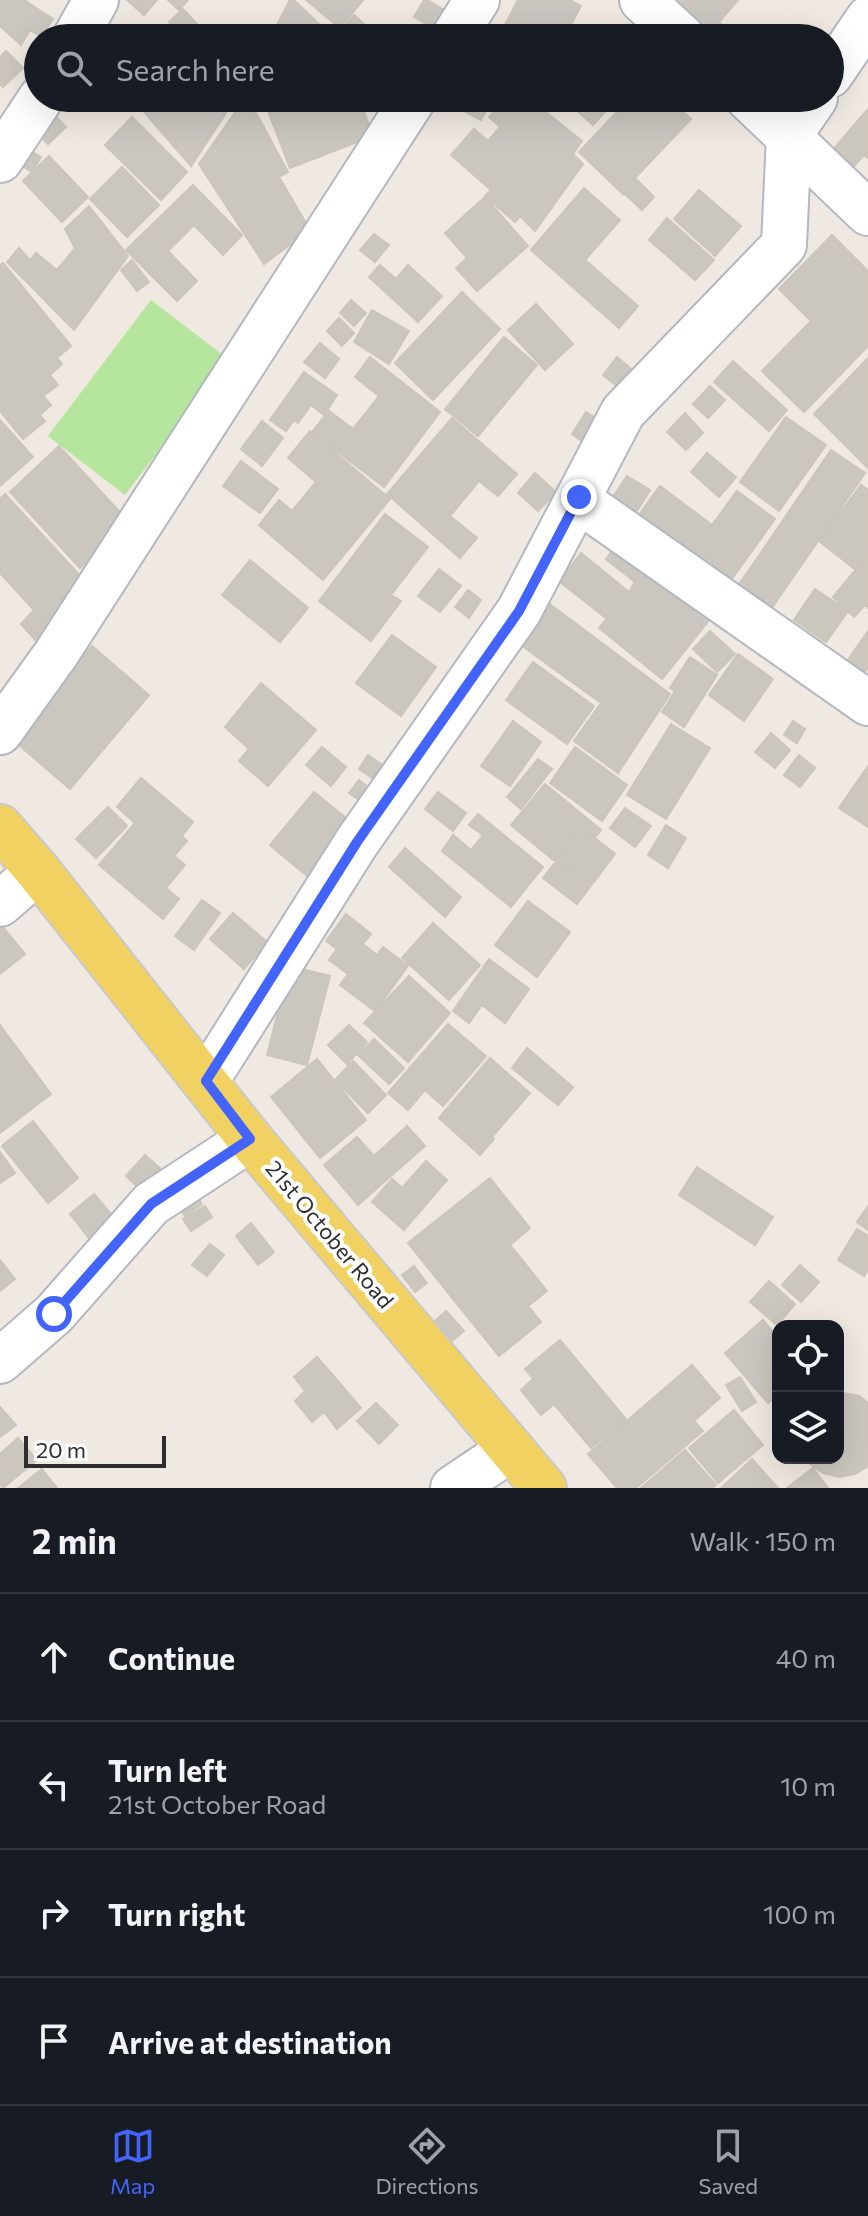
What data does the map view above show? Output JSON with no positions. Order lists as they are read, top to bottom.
{
  "streets": {
    "main road": ["21st October Road"]
  },
  "scale_bar": "20 m",
  "page": {
    "search": "Search here",
    "scale": "20 m",
    "heading": ["2 min", "Walk · 150 m"],
    "list": [
      ["Continue", "40 m"],
      ["Turn left", "21st October Road", "10 m"],
      ["Turn right", "100 m"],
      "Arrive at destination"
    ],
    "nav": ["Map", "Directions", "Saved"]
  }
}
